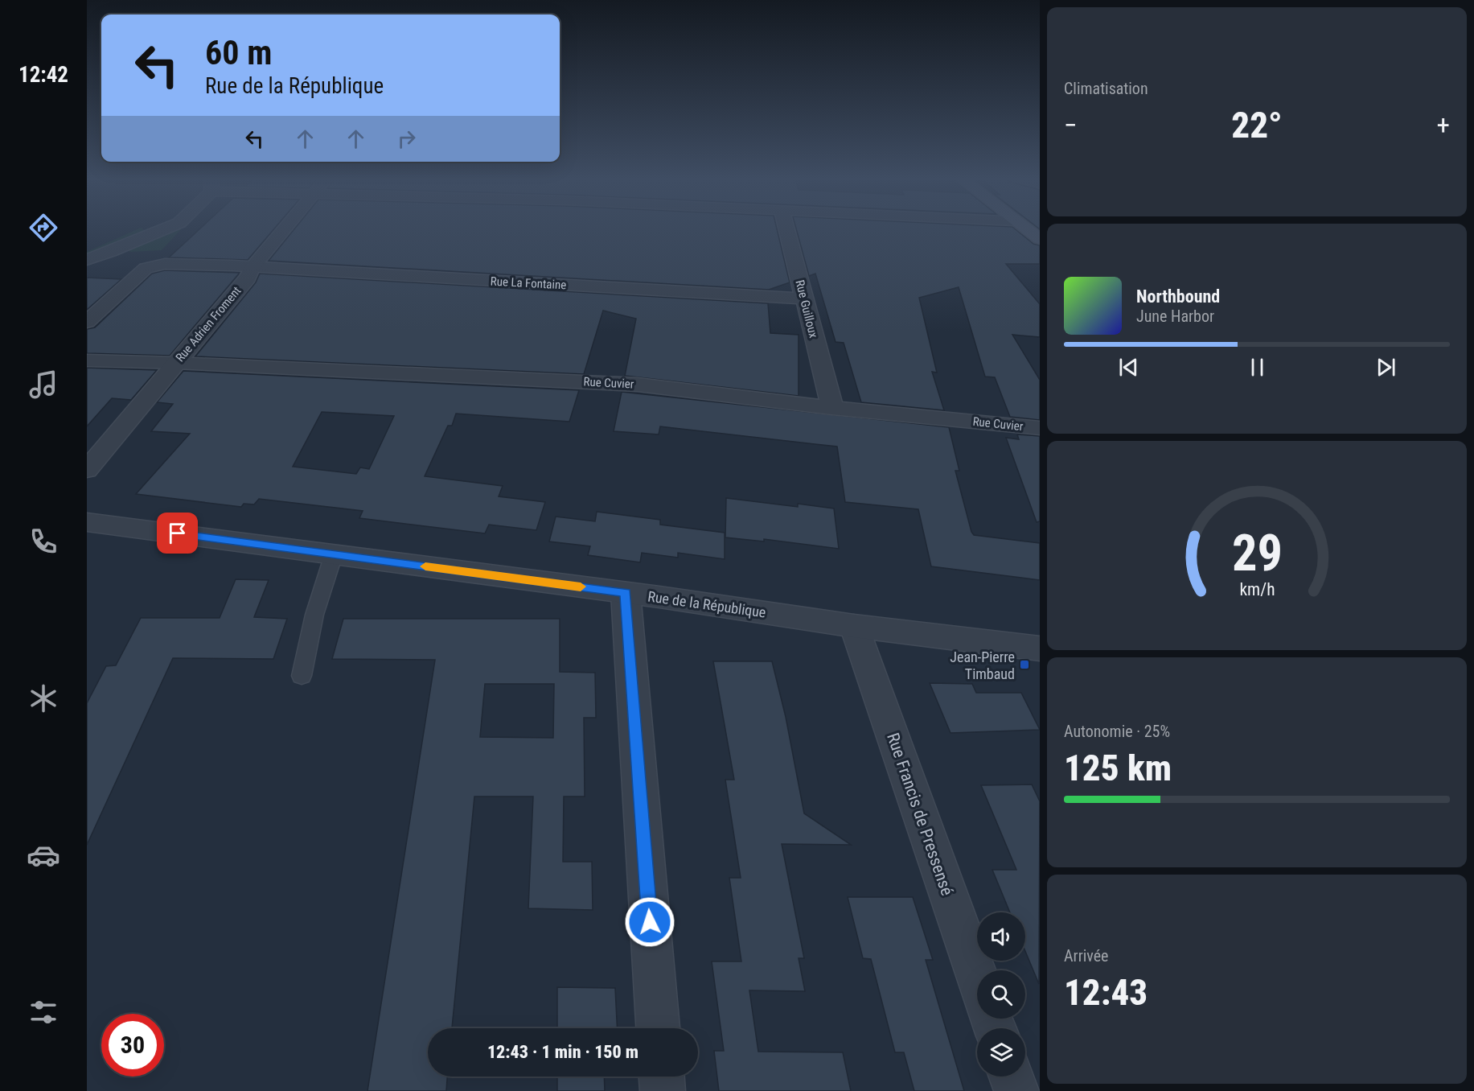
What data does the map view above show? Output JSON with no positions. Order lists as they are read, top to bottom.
{
  "streets": {
    "street": [
      "Rue La Fontaine",
      "Rue Guilloux",
      "Rue Adrien Froment",
      "Rue Cuvier",
      "Rue de la République",
      "Rue Francis de Pressensé"
    ]
  },
  "crossings": [
    ["Rue La Fontaine", "Rue Guilloux"],
    ["Rue La Fontaine", "Rue Adrien Froment"],
    ["Rue Guilloux", "Rue Cuvier"],
    ["Rue Adrien Froment", "Rue Cuvier"],
    ["Rue de la République", "Rue Francis de Pressensé"]
  ],
  "places": {
    "transit": ["Jean-Pierre Timbaud"]
  },
  "page": {
    "tabs": "12:42",
    "tile": [
      "Climatisation",
      ["Autonomie · 25%", "125 km"],
      ["Arrivée", "12:43"]
    ],
    "turn": ["60 m", "Rue de la République"],
    "heat": ["−", "22°", "+"],
    "song": ["Northbound", "June Harbor"],
    "limit": "30",
    "trip": "12:43 · 1 min · 150 m",
    "gauge": ["29", "km/h"]
  }
}
